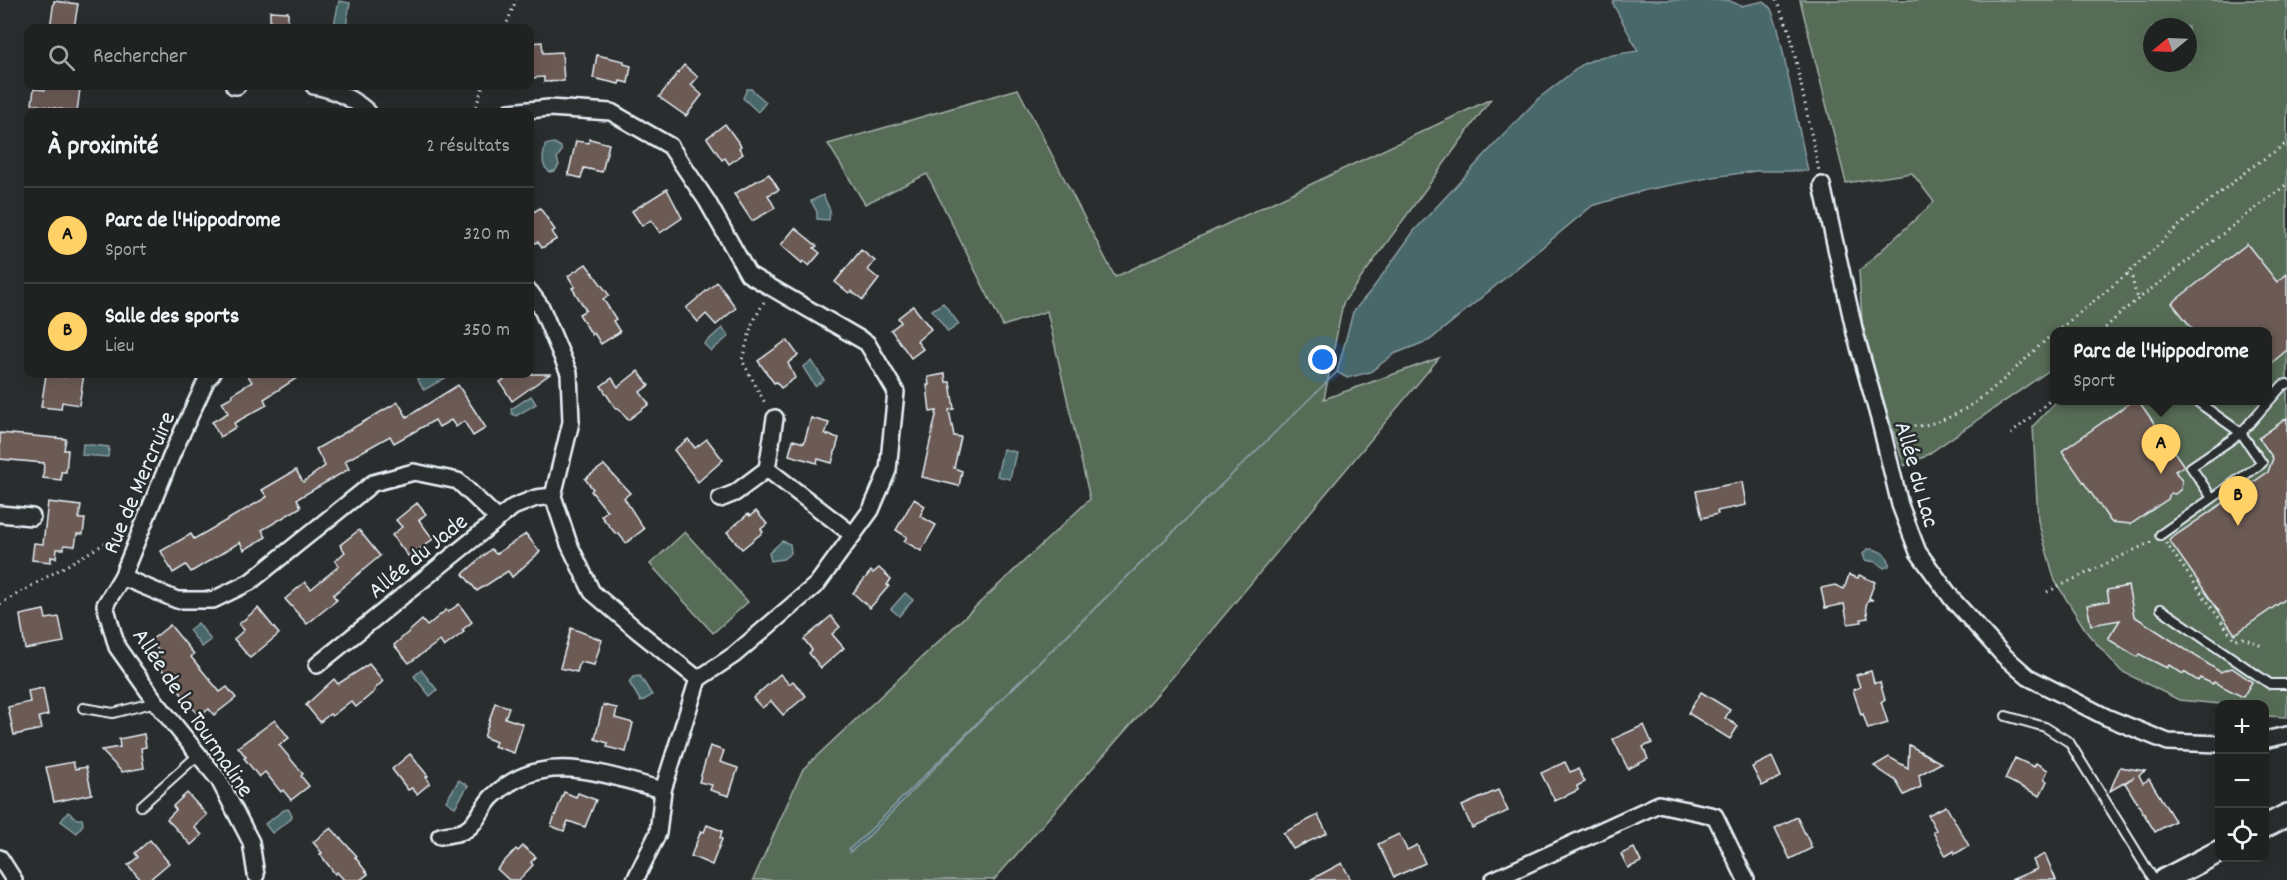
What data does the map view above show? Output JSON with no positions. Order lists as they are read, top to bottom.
{
  "streets": {
    "street": [
      "Allée du Lac",
      "Rue de Mercruire",
      "Allée du Jade",
      "Allée de la Tourmaline"
    ]
  },
  "crossings": [
    ["Rue de Mercruire", "Allée de la Tourmaline"]
  ],
  "north": "left",
  "page": {
    "search": "Rechercher",
    "heading": ["À proximité", "2 résultats"],
    "list": [
      {
        "mark": "A",
        "name": "Parc de l'Hippodrome",
        "note": "Sport",
        "value": "320 m"
      },
      {
        "mark": "B",
        "name": "Salle des sports",
        "note": "Lieu",
        "value": "350 m"
      }
    ],
    "popup": ["Parc de l'Hippodrome", "Sport"],
    "pins": ["A", "B"],
    "map_buttons": ["+", "−"]
  }
}
